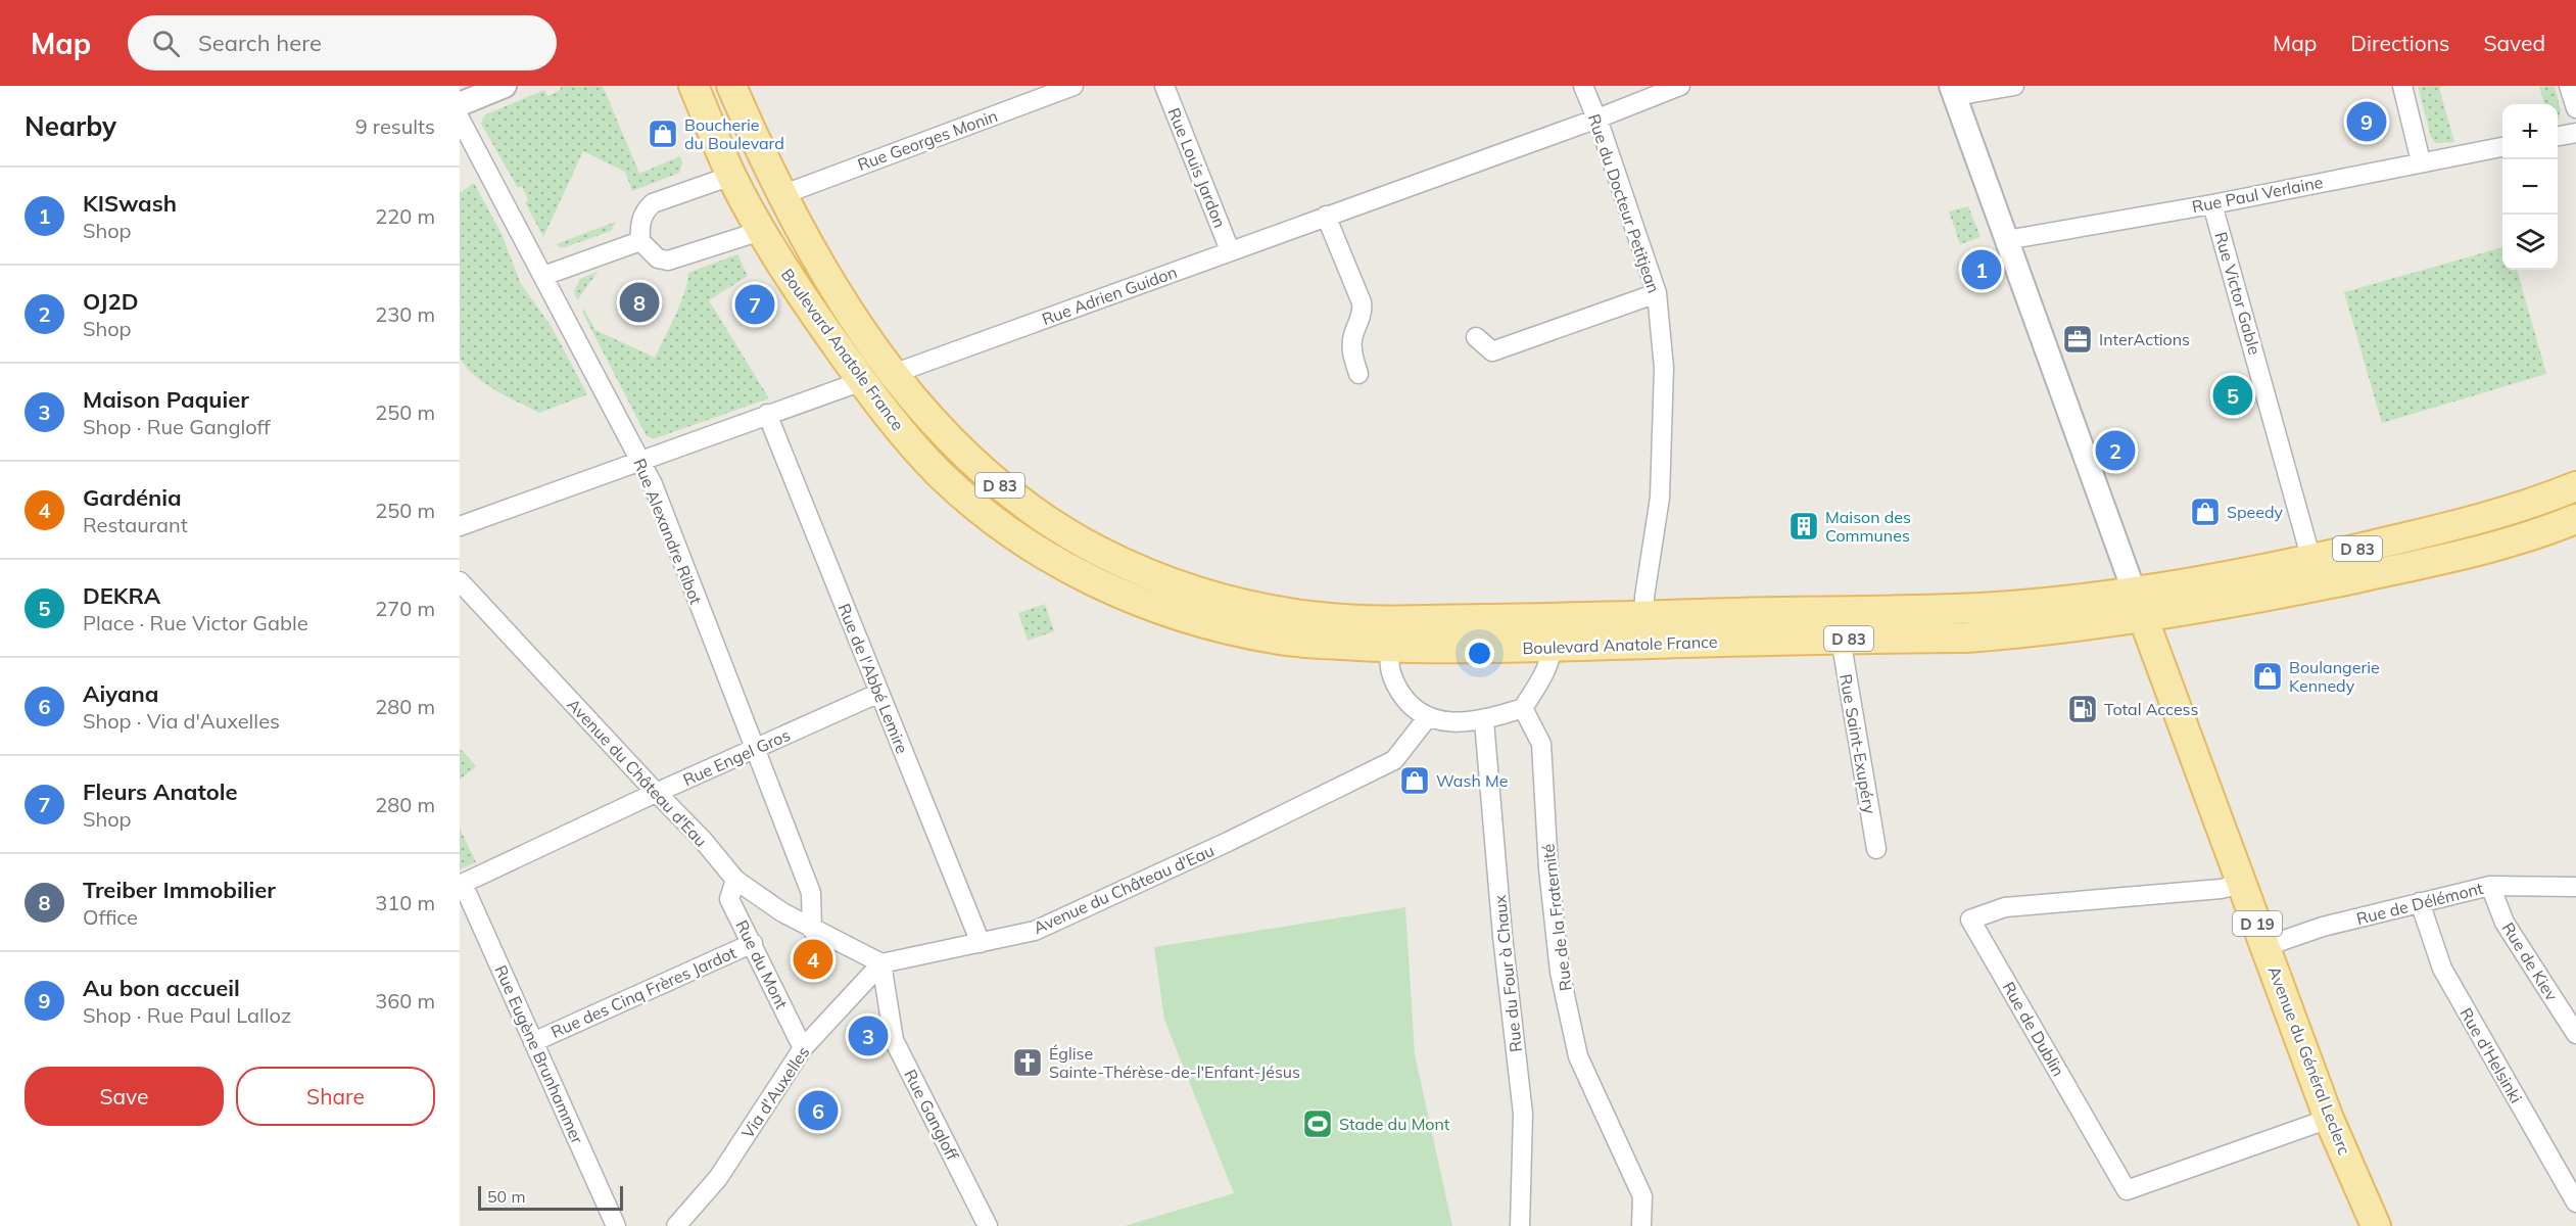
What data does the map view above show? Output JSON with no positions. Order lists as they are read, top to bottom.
{
  "streets": {
    "main road": [
      "Boulevard Anatole France",
      "D 83",
      "D 19",
      "Avenue du Général Leclerc"
    ],
    "street": [
      "Rue Georges Monin",
      "Rue Louis Jardon",
      "Rue Paul Verlaine",
      "Rue du Docteur Petitjean",
      "Rue Victor Gable",
      "Rue Adrien Guidon",
      "Rue Alexandre Ribot",
      "Rue de l'Abbé Lemire",
      "Rue Saint-Exupéry",
      "Rue Engel Gros",
      "Avenue du Château d'Eau",
      "Rue de Délémont",
      "Rue de la Fraternité",
      "Rue de Kiev",
      "Rue du Mont",
      "Rue du Four à Chaux",
      "Rue des Cinq Frères Jardot",
      "Rue de Dublin",
      "Rue Eugène Brunhammer",
      "Rue d'Helsinki",
      "Via d'Auxelles",
      "Rue Gangloff"
    ]
  },
  "crossings": [
    ["Rue Georges Monin", "Boulevard Anatole France"],
    ["Rue Louis Jardon", "Rue Adrien Guidon"],
    ["Rue Paul Verlaine", "Rue Victor Gable"],
    ["Rue du Docteur Petitjean", "Rue Adrien Guidon"],
    ["Rue du Docteur Petitjean", "Boulevard Anatole France"],
    ["Rue Victor Gable", "D 83"],
    ["Rue Adrien Guidon", "Boulevard Anatole France"],
    ["Boulevard Anatole France", "D 83"],
    ["Boulevard Anatole France", "Rue Saint-Exupéry"],
    ["Boulevard Anatole France", "D 19"],
    ["Boulevard Anatole France", "Avenue du Général Leclerc"],
    ["D 83", "D 19"],
    ["D 83", "Avenue du Général Leclerc"],
    ["Rue Alexandre Ribot", "Rue Engel Gros"],
    ["Rue Alexandre Ribot", "Avenue du Château d'Eau"],
    ["Rue de l'Abbé Lemire", "Rue Engel Gros"],
    ["Rue de l'Abbé Lemire", "Avenue du Château d'Eau"],
    ["Rue Engel Gros", "Avenue du Château d'Eau"],
    ["Rue Engel Gros", "Rue Eugène Brunhammer"],
    ["Avenue du Château d'Eau", "Rue du Mont"],
    ["Avenue du Château d'Eau", "Via d'Auxelles"],
    ["Avenue du Château d'Eau", "Rue Gangloff"],
    ["Rue de Délémont", "Rue de Kiev"],
    ["Rue de Délémont", "Rue d'Helsinki"],
    ["Rue de Délémont", "Avenue du Général Leclerc"],
    ["D 19", "Avenue du Général Leclerc"],
    ["Rue du Mont", "Rue des Cinq Frères Jardot"],
    ["Rue du Mont", "Via d'Auxelles"],
    ["Rue des Cinq Frères Jardot", "Rue Eugène Brunhammer"],
    ["Rue de Dublin", "Avenue du Général Leclerc"],
    ["Via d'Auxelles", "Rue Gangloff"]
  ],
  "places": {
    "shop": [
      "Boucherie du Boulevard",
      "Speedy",
      "Boulangerie Kennedy",
      "Wash Me"
    ],
    "office": ["InterActions"],
    "building": ["Maison des Communes"],
    "fuel station": ["Total Access"],
    "church": ["Église Sainte-Thérèse-de-l'Enfant-Jésus"],
    "sports": ["Stade du Mont"]
  },
  "scale_bar": "50 m",
  "page": {
    "header": "Map",
    "search": "Search here",
    "nav": ["Map", "Directions", "Saved"],
    "heading": ["Nearby", "9 results"],
    "pins": [
      "9",
      "1",
      "8",
      "7",
      "5",
      "2",
      "4",
      "3",
      "6"
    ],
    "map_buttons": ["+", "−"],
    "list": [
      {
        "mark": "1",
        "name": "KISwash",
        "note": "Shop",
        "value": "220 m"
      },
      {
        "mark": "2",
        "name": "OJ2D",
        "note": "Shop",
        "value": "230 m"
      },
      {
        "mark": "3",
        "name": "Maison Paquier",
        "note": "Shop · Rue Gangloff",
        "value": "250 m"
      },
      {
        "mark": "4",
        "name": "Gardénia",
        "note": "Restaurant",
        "value": "250 m"
      },
      {
        "mark": "5",
        "name": "DEKRA",
        "note": "Place · Rue Victor Gable",
        "value": "270 m"
      },
      {
        "mark": "6",
        "name": "Aiyana",
        "note": "Shop · Via d'Auxelles",
        "value": "280 m"
      },
      {
        "mark": "7",
        "name": "Fleurs Anatole",
        "note": "Shop",
        "value": "280 m"
      },
      {
        "mark": "8",
        "name": "Treiber Immobilier",
        "note": "Office",
        "value": "310 m"
      },
      {
        "mark": "9",
        "name": "Au bon accueil",
        "note": "Shop · Rue Paul Lalloz",
        "value": "360 m"
      }
    ],
    "buttons": ["Save", "Share"],
    "scale": "50 m"
  }
}
